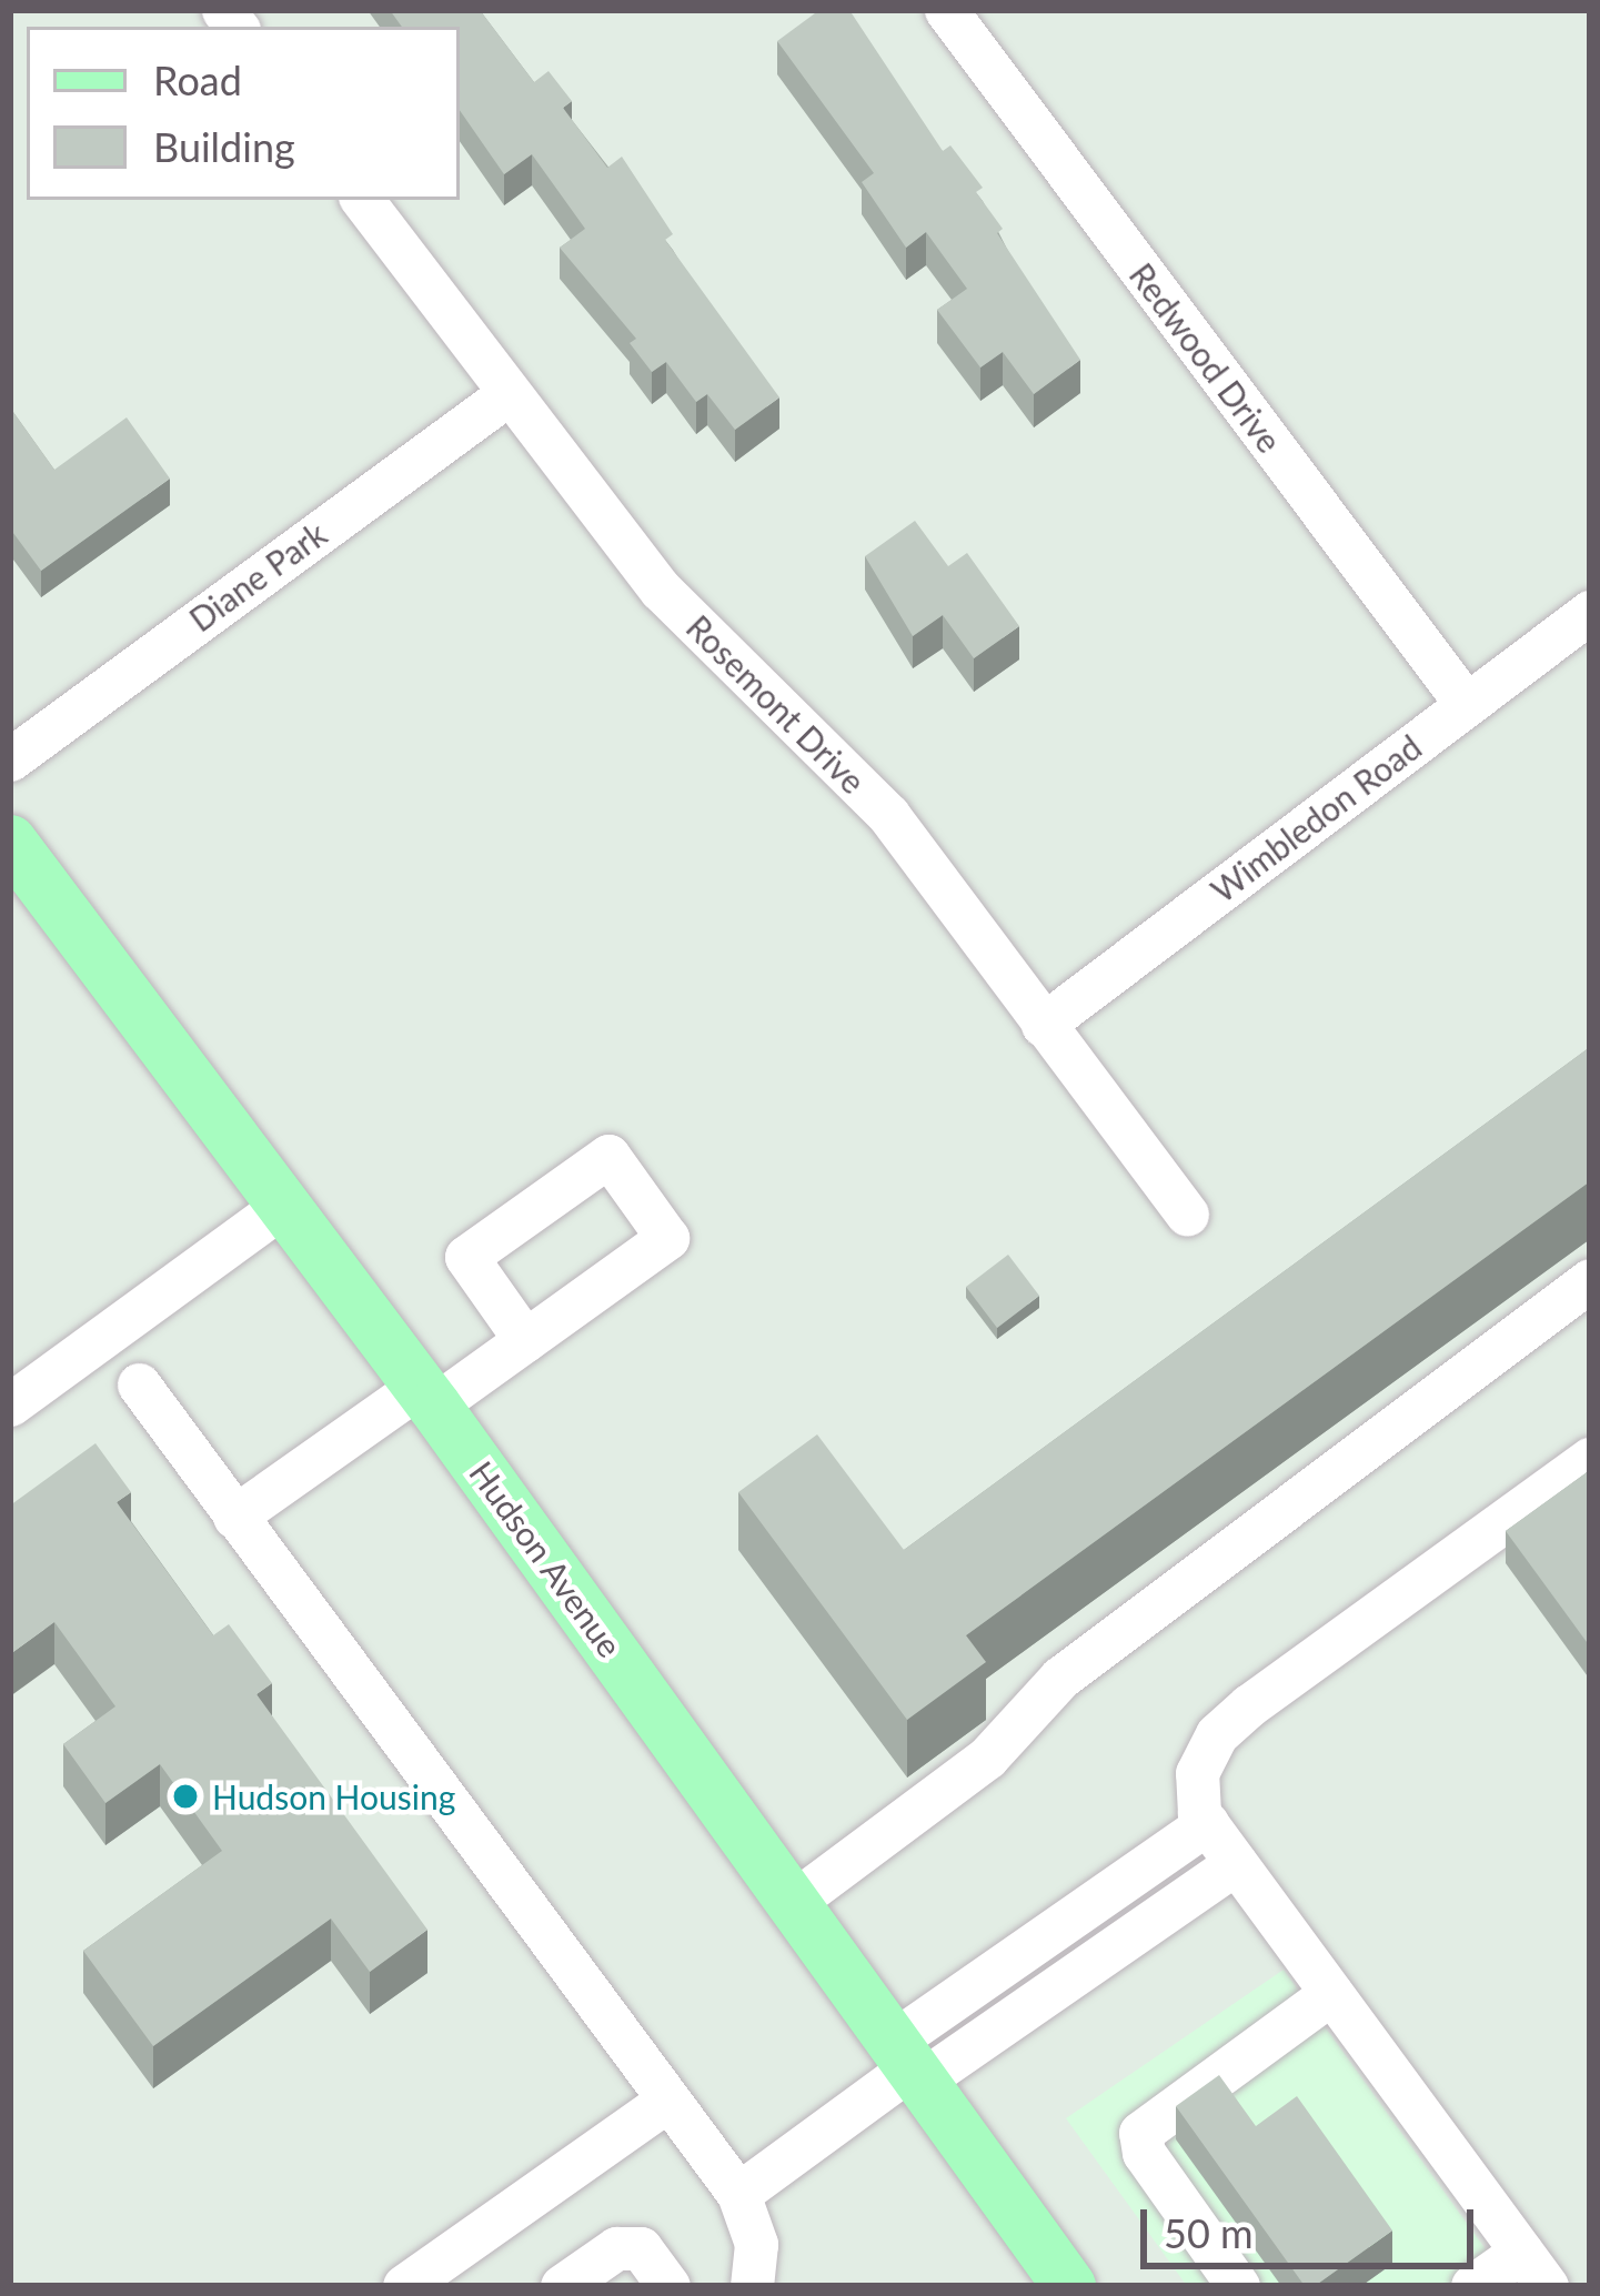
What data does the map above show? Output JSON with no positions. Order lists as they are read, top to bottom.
{
  "streets": {
    "main road": ["Hudson Avenue"],
    "street": [
      "Redwood Drive",
      "Diane Park",
      "Rosemont Drive",
      "Wimbledon Road"
    ]
  },
  "crossings": [
    ["Redwood Drive", "Wimbledon Road"],
    ["Diane Park", "Rosemont Drive"],
    ["Rosemont Drive", "Wimbledon Road"]
  ],
  "places": ["Hudson Housing"],
  "legend": ["Road", "Building"],
  "scale_bar": "50 m"
}
